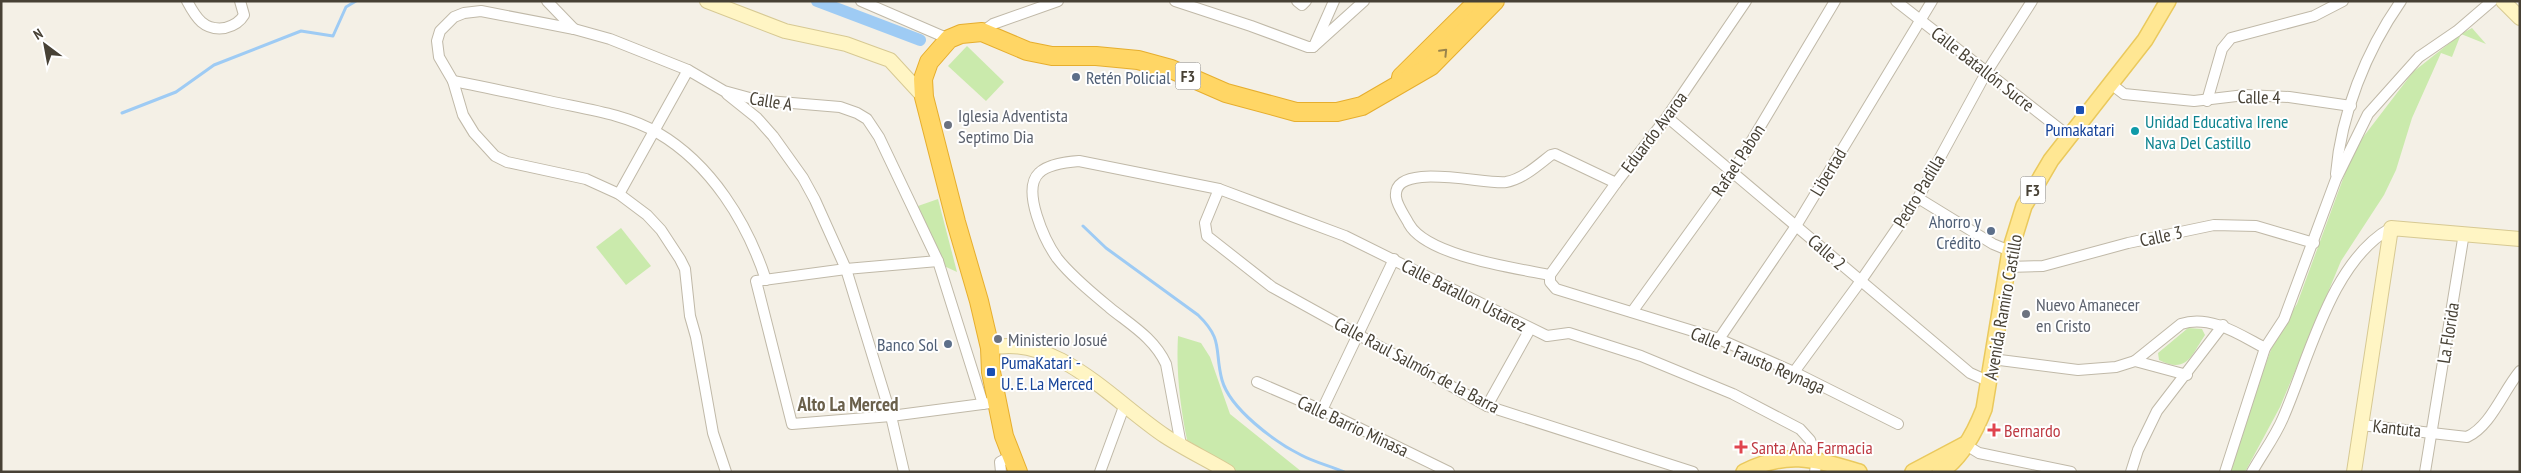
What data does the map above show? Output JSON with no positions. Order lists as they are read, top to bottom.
{
  "streets": {
    "highway": ["F3"],
    "main road": ["Avenida Ramiro Castillo"],
    "street": [
      "Calle Batallón Sucre",
      "Calle 4",
      "Calle A",
      "Eduardo Avaroa",
      "Rafael Pabon",
      "Libertad",
      "Pedro Padilla",
      "Calle 3",
      "Calle 2",
      "Calle Batallon Ustarez",
      "La Florida",
      "Calle 1 Fausto Reynaga",
      "Calle Raul Salmón de la Barra",
      "Calle Barrio Minasa",
      "Kantuta"
    ]
  },
  "crossings": [
    ["Calle Batallón Sucre", "Libertad"],
    ["Calle Batallón Sucre", "Pedro Padilla"],
    ["Calle Batallón Sucre", "Avenida Ramiro Castillo"],
    ["Calle 4", "Avenida Ramiro Castillo"],
    ["Eduardo Avaroa", "Calle 2"],
    ["Eduardo Avaroa", "Calle 1 Fausto Reynaga"],
    ["Rafael Pabon", "Calle 2"],
    ["Rafael Pabon", "Calle 1 Fausto Reynaga"],
    ["Libertad", "Calle 2"],
    ["Libertad", "Calle 1 Fausto Reynaga"],
    ["Pedro Padilla", "Calle 2"],
    ["Pedro Padilla", "Calle 1 Fausto Reynaga"],
    ["Calle 3", "Avenida Ramiro Castillo"],
    ["Calle 2", "Avenida Ramiro Castillo"],
    ["Calle Batallon Ustarez", "Calle Raul Salmón de la Barra"],
    ["La Florida", "Kantuta"]
  ],
  "districts": ["Alto La Merced"],
  "places": {
    "other": [
      "Retén Policial",
      "Iglesia Adventista Septimo Dia",
      "Unidad Educativa Irene Nava Del Castillo",
      "Ahorro y Crédito",
      "Nuevo Amanecer en Cristo",
      "Ministerio Josué",
      "Banco Sol"
    ],
    "transit": ["Pumakatari", "PumaKatari - U. E. La Merced"],
    "health": ["Bernardo", "Santa Ana Farmacia"]
  },
  "north": "top left"
}
